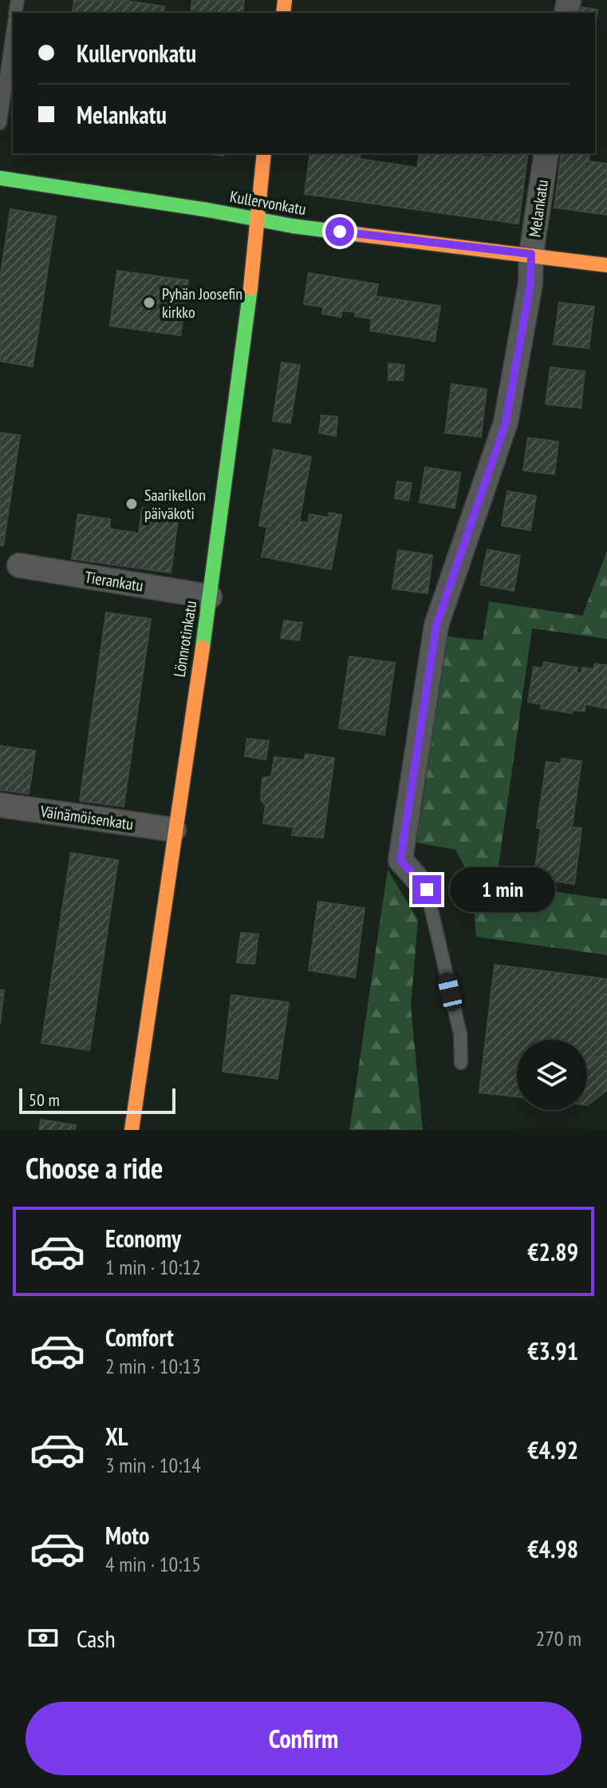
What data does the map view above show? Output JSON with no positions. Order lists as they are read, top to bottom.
{
  "streets": {
    "street": [
      "Kullervonkatu",
      "Melankatu",
      "Tierankatu",
      "Lönnrotinkatu",
      "Väinämöisenkatu"
    ]
  },
  "crossings": [
    ["Kullervonkatu", "Melankatu"],
    ["Kullervonkatu", "Lönnrotinkatu"],
    ["Tierankatu", "Lönnrotinkatu"],
    ["Lönnrotinkatu", "Väinämöisenkatu"]
  ],
  "places": ["Pyhän Joosefin kirkko", "Saarikellon päiväkoti"],
  "scale_bar": "50 m",
  "page": {
    "banner": ["Kullervonkatu", "Melankatu"],
    "bubble": "1 min",
    "scale": "50 m",
    "heading": "Choose a ride",
    "list": [
      {
        "name": "Economy",
        "note": "1 min · 10:12",
        "value": "€2.89"
      },
      {
        "name": "Comfort",
        "note": "2 min · 10:13",
        "value": "€3.91"
      },
      {
        "name": "XL",
        "note": "3 min · 10:14",
        "value": "€4.92"
      },
      {
        "name": "Moto",
        "note": "4 min · 10:15",
        "value": "€4.98"
      }
    ],
    "pay": ["Cash", "270 m"],
    "buttons": "Confirm"
  }
}
